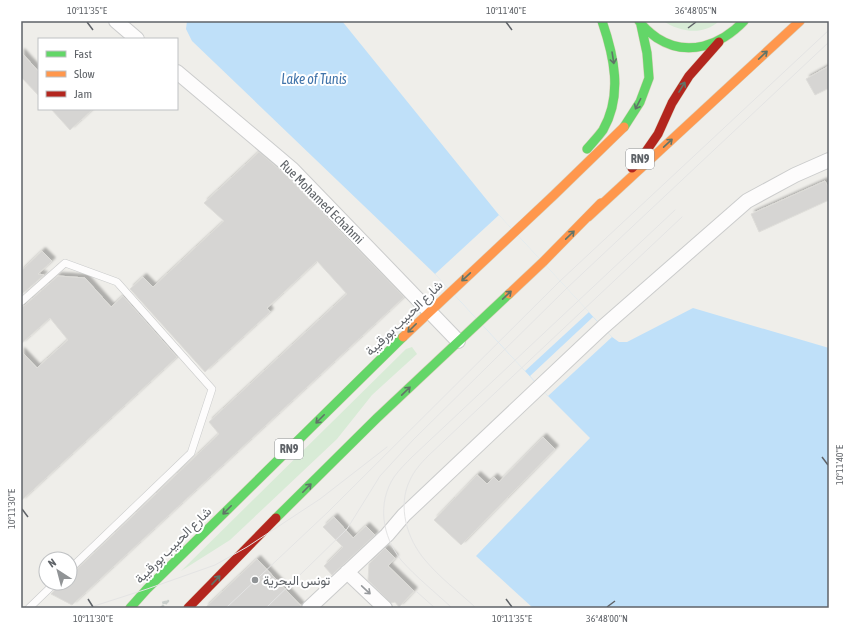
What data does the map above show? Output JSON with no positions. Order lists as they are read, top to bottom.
{
  "streets": {
    "main road": ["RN9", "شارع الحبيب بورقيبة"],
    "street": ["Rue Mohamed Echahmi"]
  },
  "crossings": [
    ["RN9", "Rue Mohamed Echahmi"],
    ["Rue Mohamed Echahmi", "شارع الحبيب بورقيبة"]
  ],
  "water": ["Lake of Tunis"],
  "places": ["تونس البحرية"],
  "legend": ["Fast", "Slow", "Jam"],
  "north": "top left",
  "coordinates": [
    "10°11'35\"E",
    "10°11'40\"E",
    "36°48'05\"N",
    "10°11'30\"E",
    "36°48'00\"N"
  ]
}
